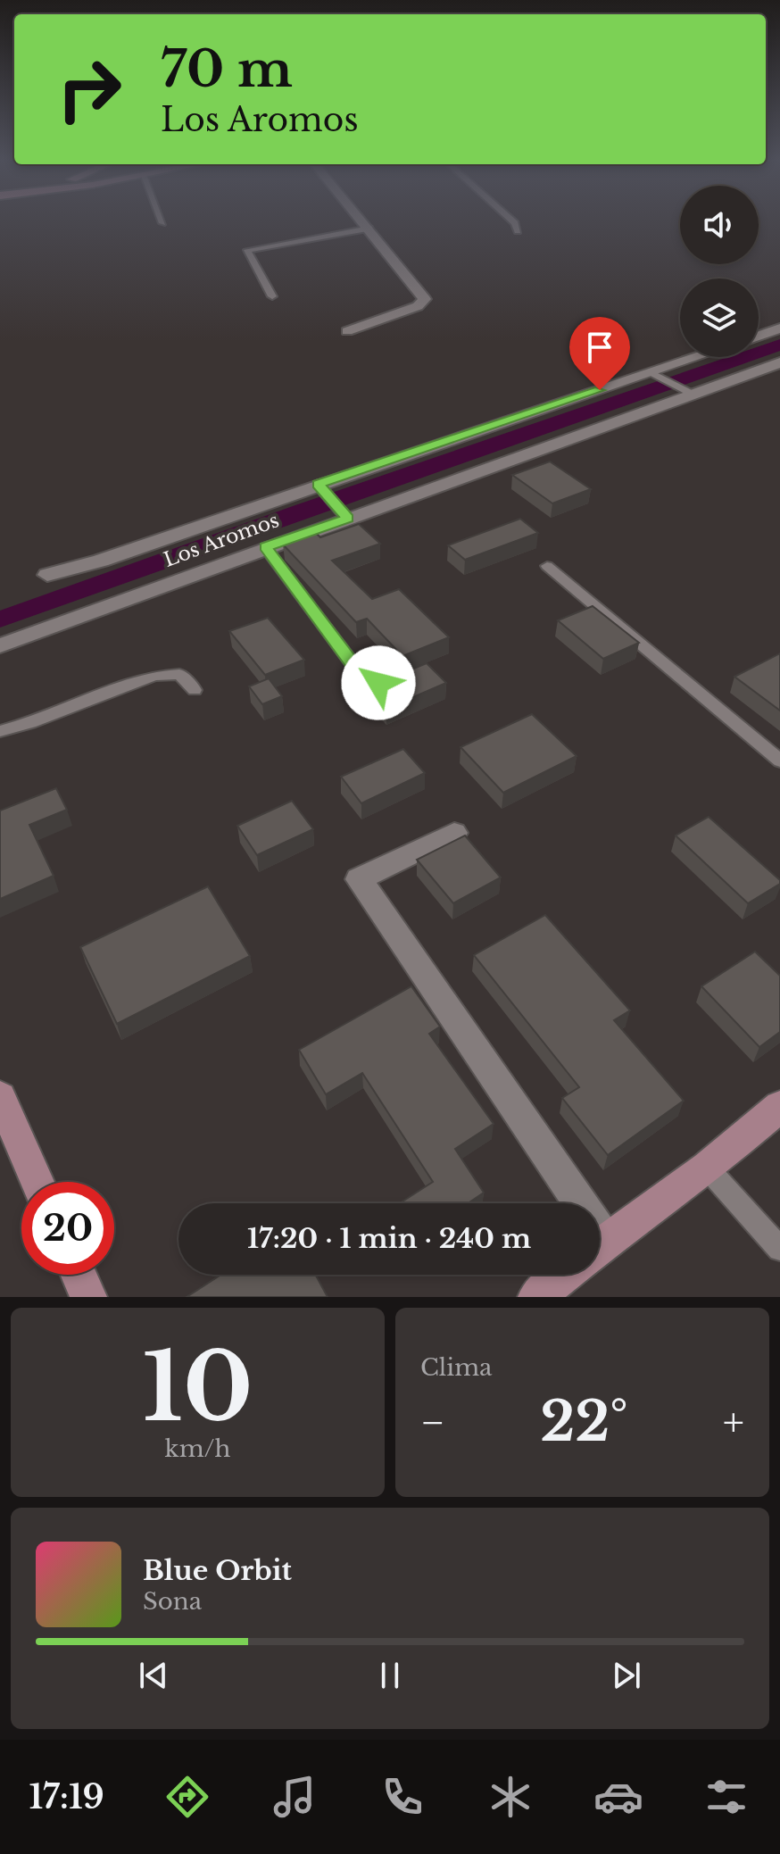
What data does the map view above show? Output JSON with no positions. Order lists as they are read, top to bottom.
{
  "streets": {
    "street": ["Los Aromos"]
  },
  "page": {
    "turn": ["70 m", "Los Aromos"],
    "limit": "20",
    "trip": "17:20 · 1 min · 240 m",
    "tile": [
      ["10", "km/h"],
      "Clima"
    ],
    "heat": ["−", "22°", "+"],
    "song": ["Blue Orbit", "Sona"],
    "tabs": "17:19"
  }
}
